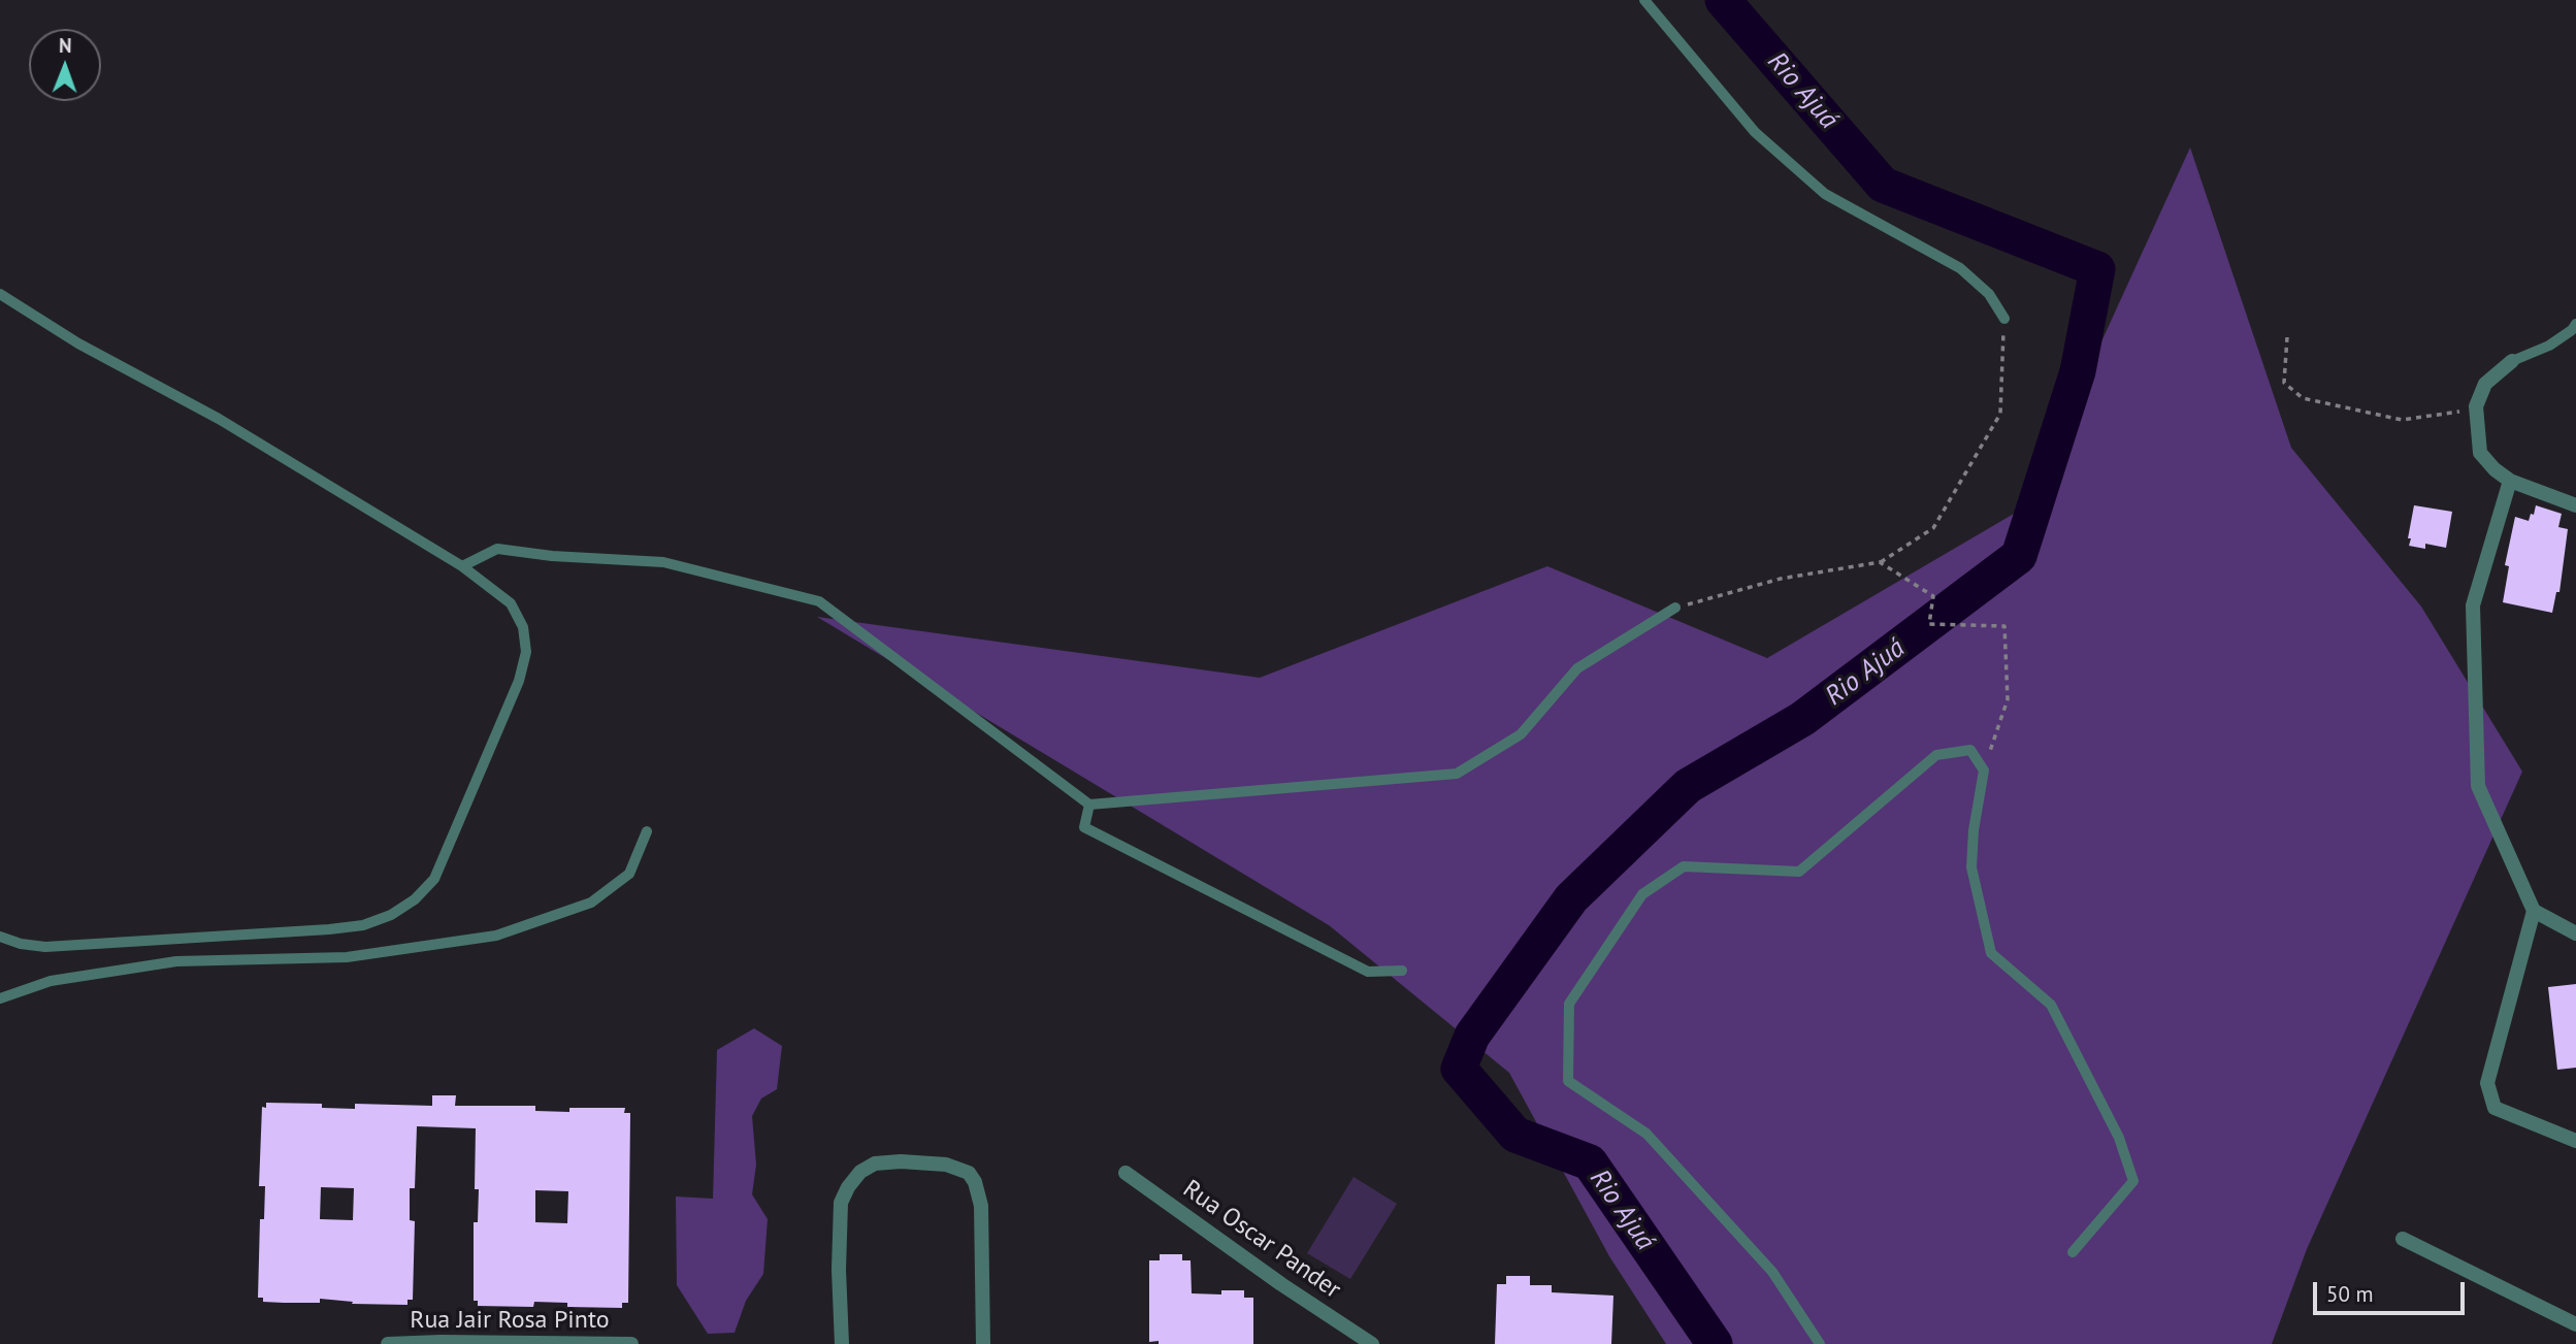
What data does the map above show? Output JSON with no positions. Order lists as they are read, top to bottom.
{
  "streets": {
    "street": ["Rua Oscar Pander", "Rua Jair Rosa Pinto"]
  },
  "water": ["Rio Ajuá"],
  "scale_bar": "50 m",
  "north": "top"
}
